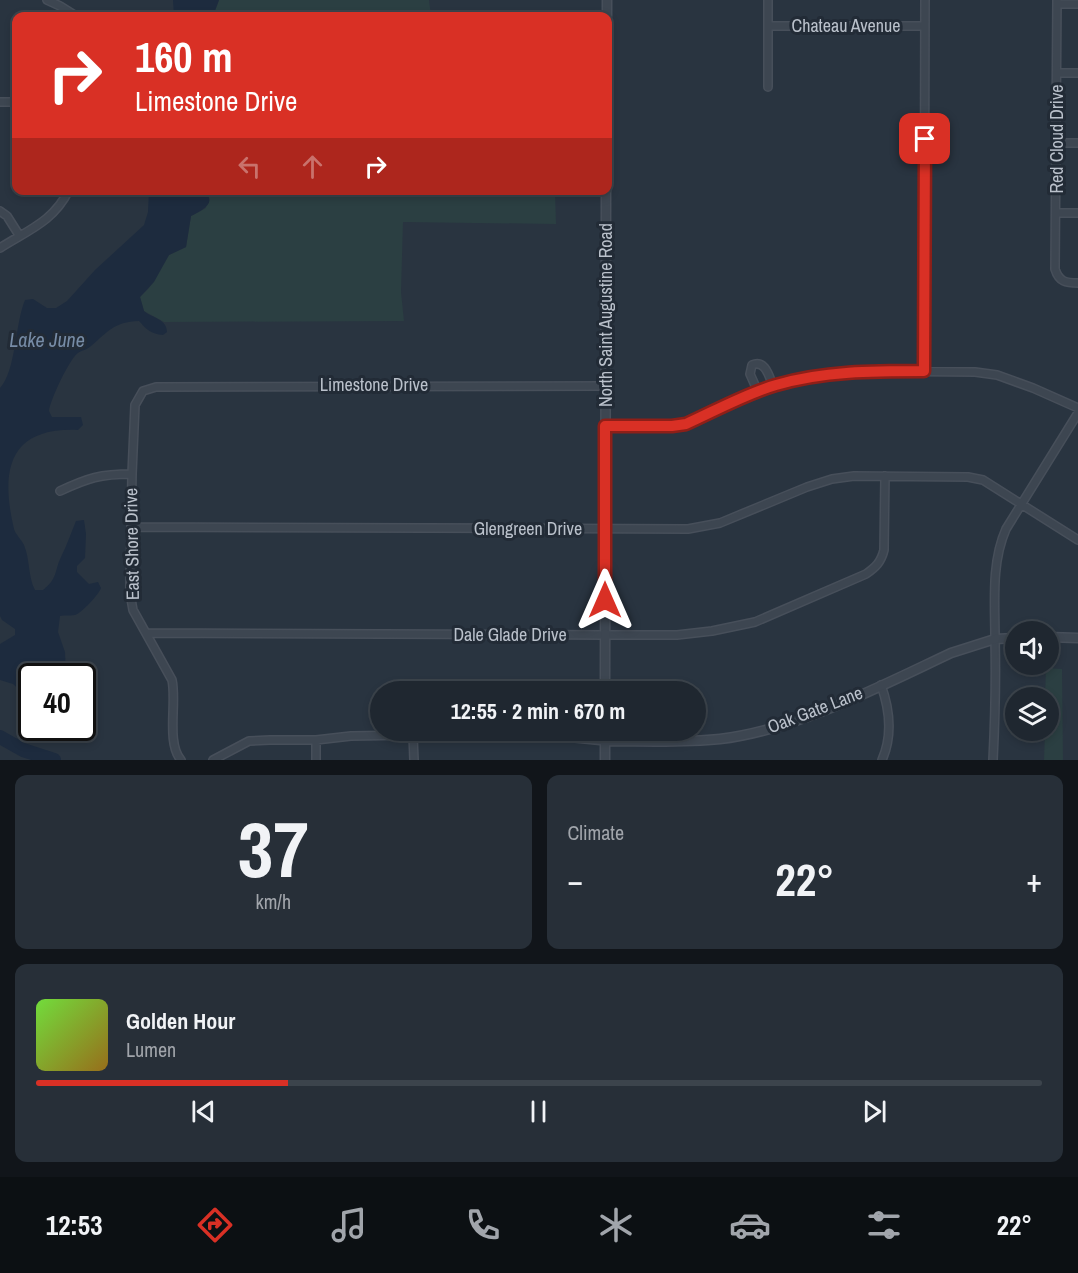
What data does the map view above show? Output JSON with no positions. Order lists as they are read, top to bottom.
{
  "streets": {
    "street": [
      "Chateau Avenue",
      "Red Cloud Drive",
      "North Saint Augustine Road",
      "Limestone Drive",
      "Glengreen Drive",
      "East Shore Drive",
      "Dale Glade Drive",
      "Oak Gate Lane"
    ]
  },
  "crossings": [
    ["North Saint Augustine Road", "Limestone Drive"],
    ["North Saint Augustine Road", "Glengreen Drive"],
    ["North Saint Augustine Road", "Dale Glade Drive"],
    ["Limestone Drive", "East Shore Drive"],
    ["Glengreen Drive", "East Shore Drive"],
    ["Glengreen Drive", "Dale Glade Drive"],
    ["East Shore Drive", "Dale Glade Drive"]
  ],
  "water": ["Lake June"],
  "page": {
    "turn": ["160 m", "Limestone Drive"],
    "limit": "40",
    "trip": "12:55 · 2 min · 670 m",
    "tile": [
      ["37", "km/h"],
      "Climate"
    ],
    "heat": ["−", "22°", "+"],
    "song": ["Golden Hour", "Lumen"],
    "tabs": ["12:53", "22°"]
  }
}
